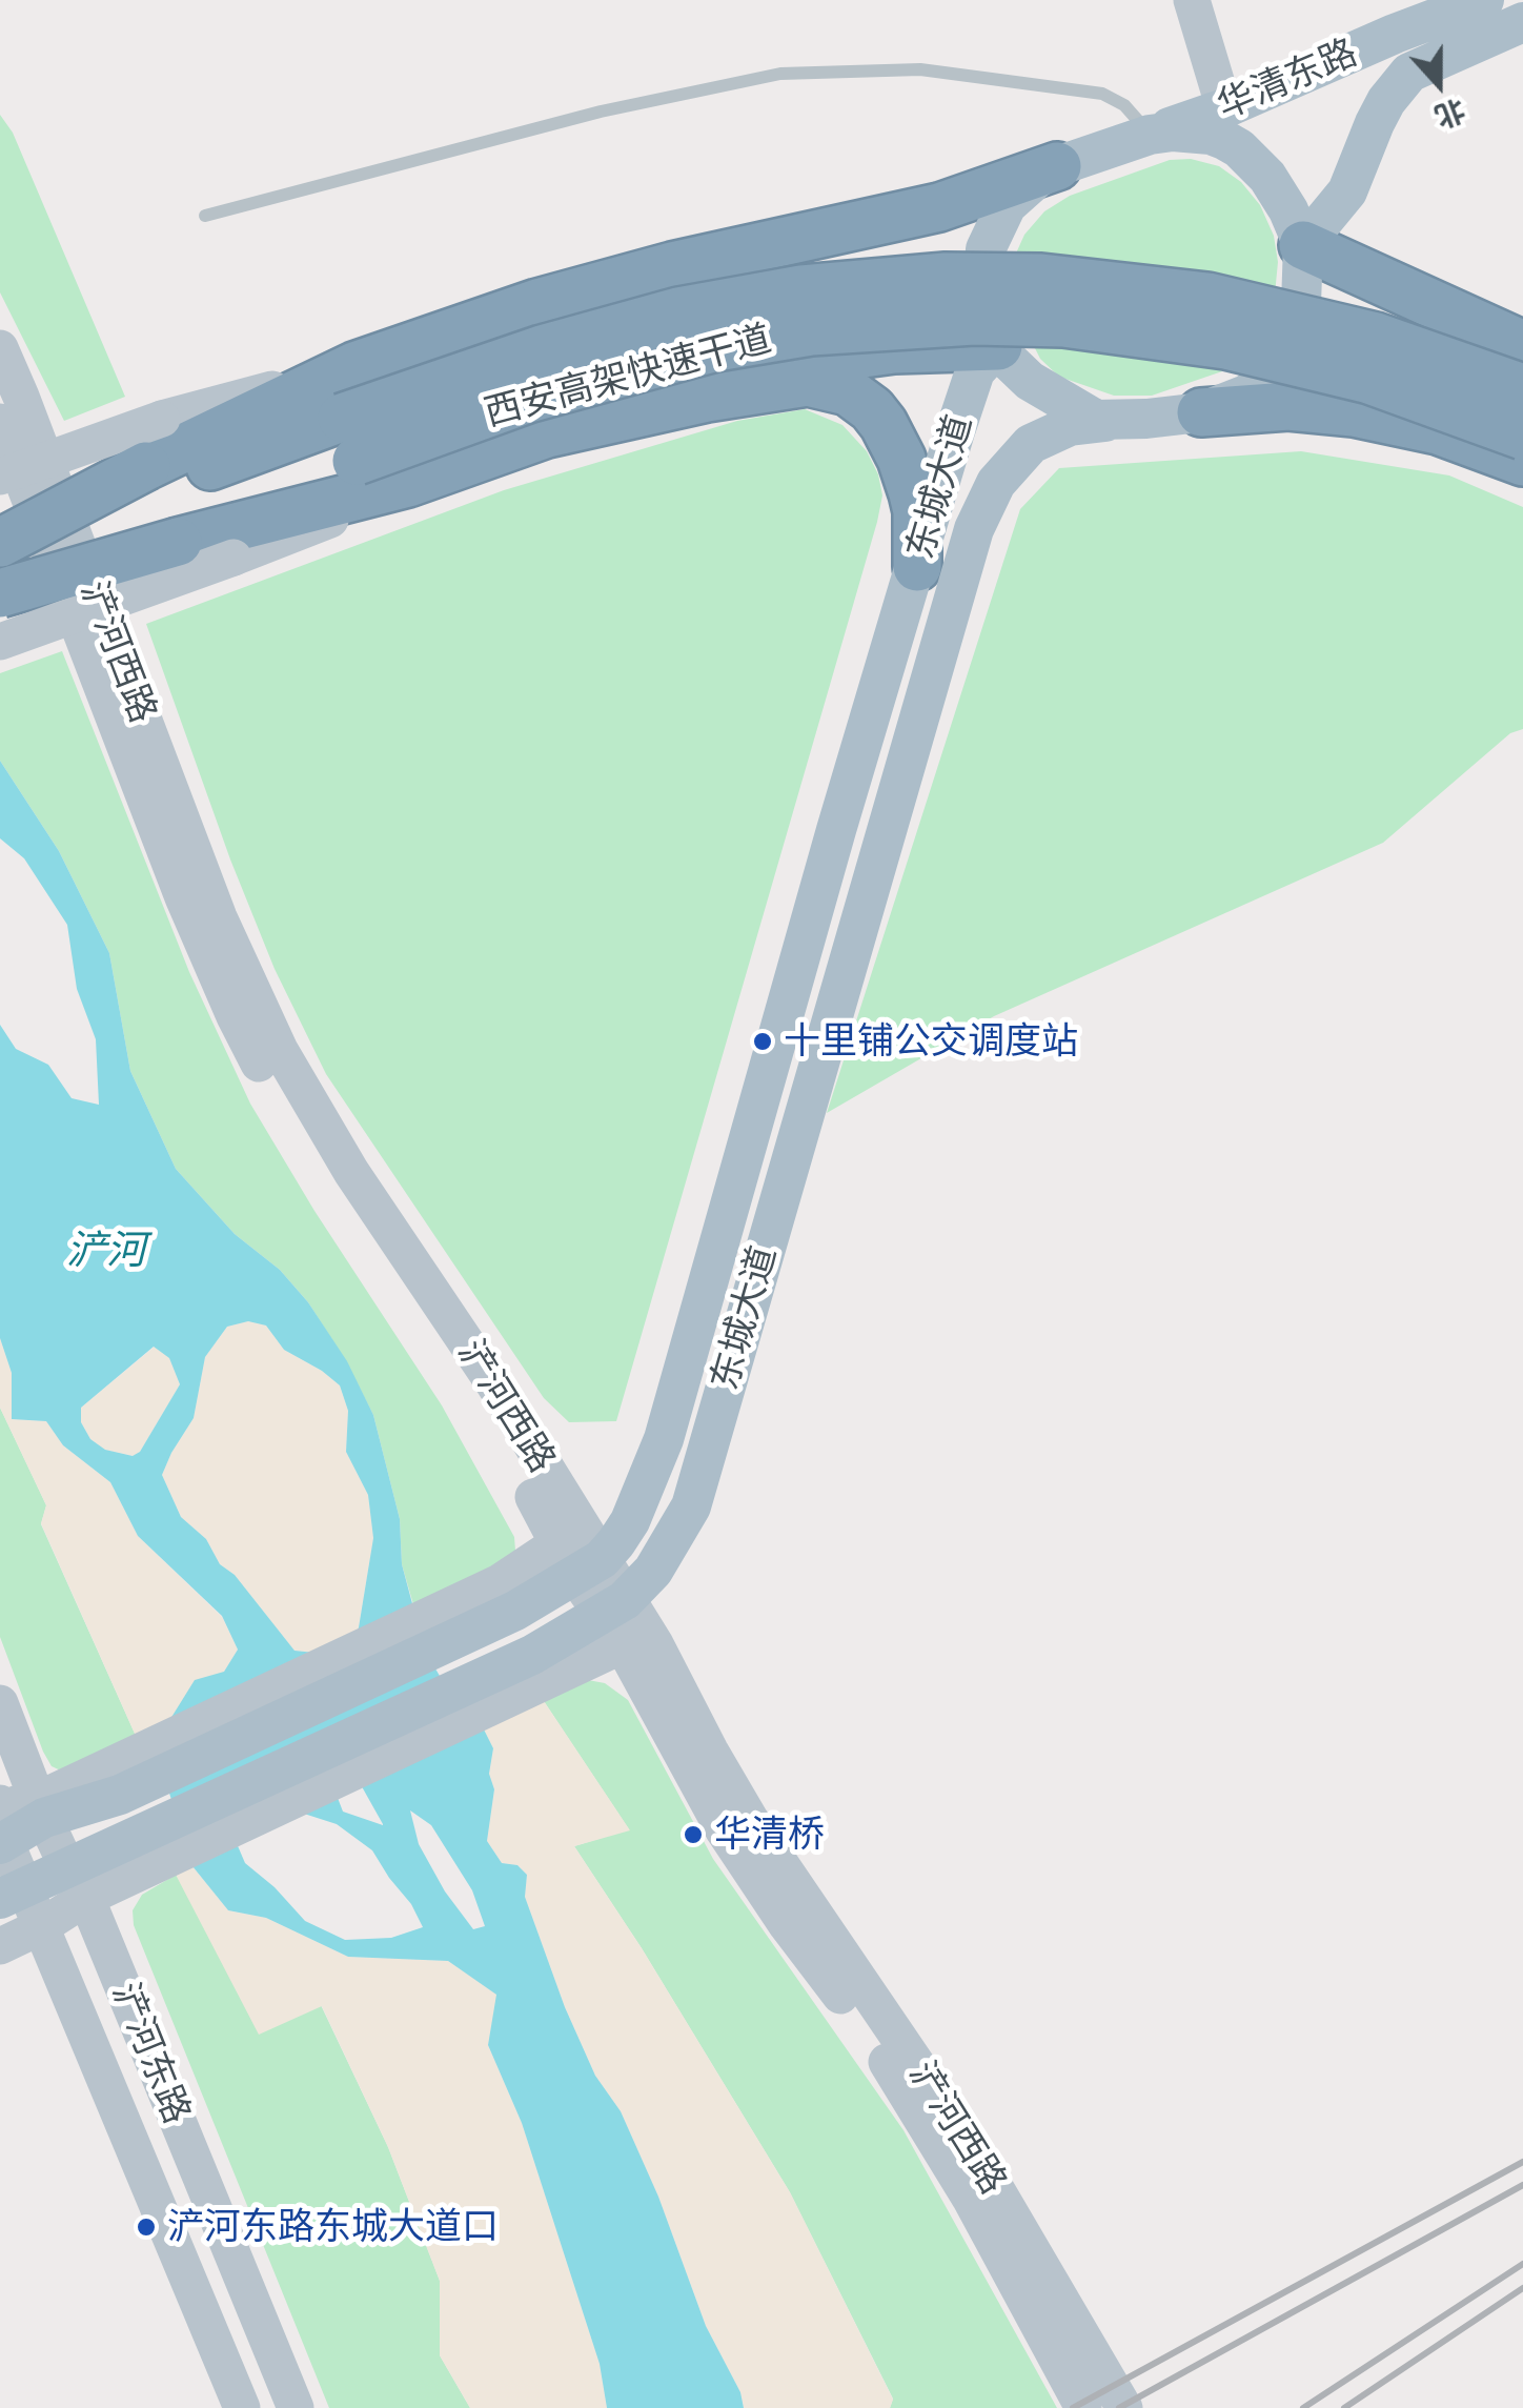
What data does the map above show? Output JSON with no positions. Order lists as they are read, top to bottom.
{
  "streets": {
    "highway": ["西安高架快速干道"],
    "main road": [
      "华清东路",
      "东城大道",
      "浐河西路",
      "浐河东路"
    ]
  },
  "crossings": [
    ["华清东路", "东城大道"],
    ["东城大道", "浐河西路"],
    ["东城大道", "浐河东路"]
  ],
  "water": ["浐河"],
  "places": ["十里铺公交调度站", "华清桥", "浐河东路东城大道口"],
  "north": "bottom"
}
